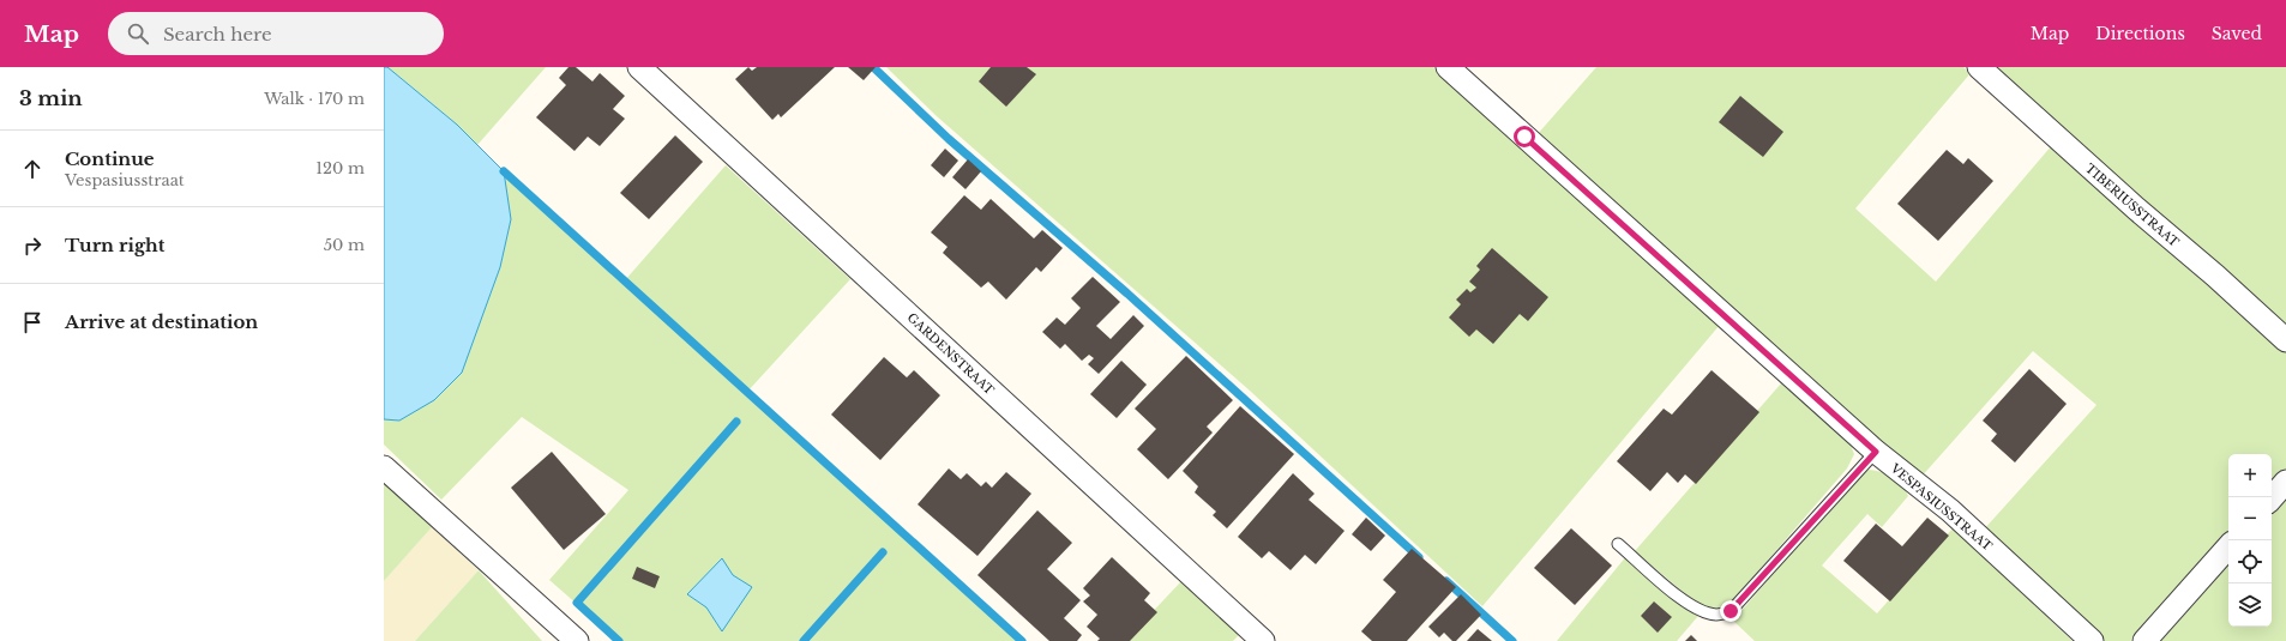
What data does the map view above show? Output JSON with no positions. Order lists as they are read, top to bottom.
{
  "streets": {
    "street": ["TIBERIUSSTRAAT", "GARDENSTRAAT", "VESPASIUSSTRAAT"]
  },
  "page": {
    "header": "Map",
    "search": "Search here",
    "nav": ["Map", "Directions", "Saved"],
    "heading": ["3 min", "Walk · 170 m"],
    "list": [
      ["Continue", "Vespasiusstraat", "120 m"],
      ["Turn right", "50 m"],
      "Arrive at destination"
    ],
    "map_buttons": ["+", "−"]
  }
}
